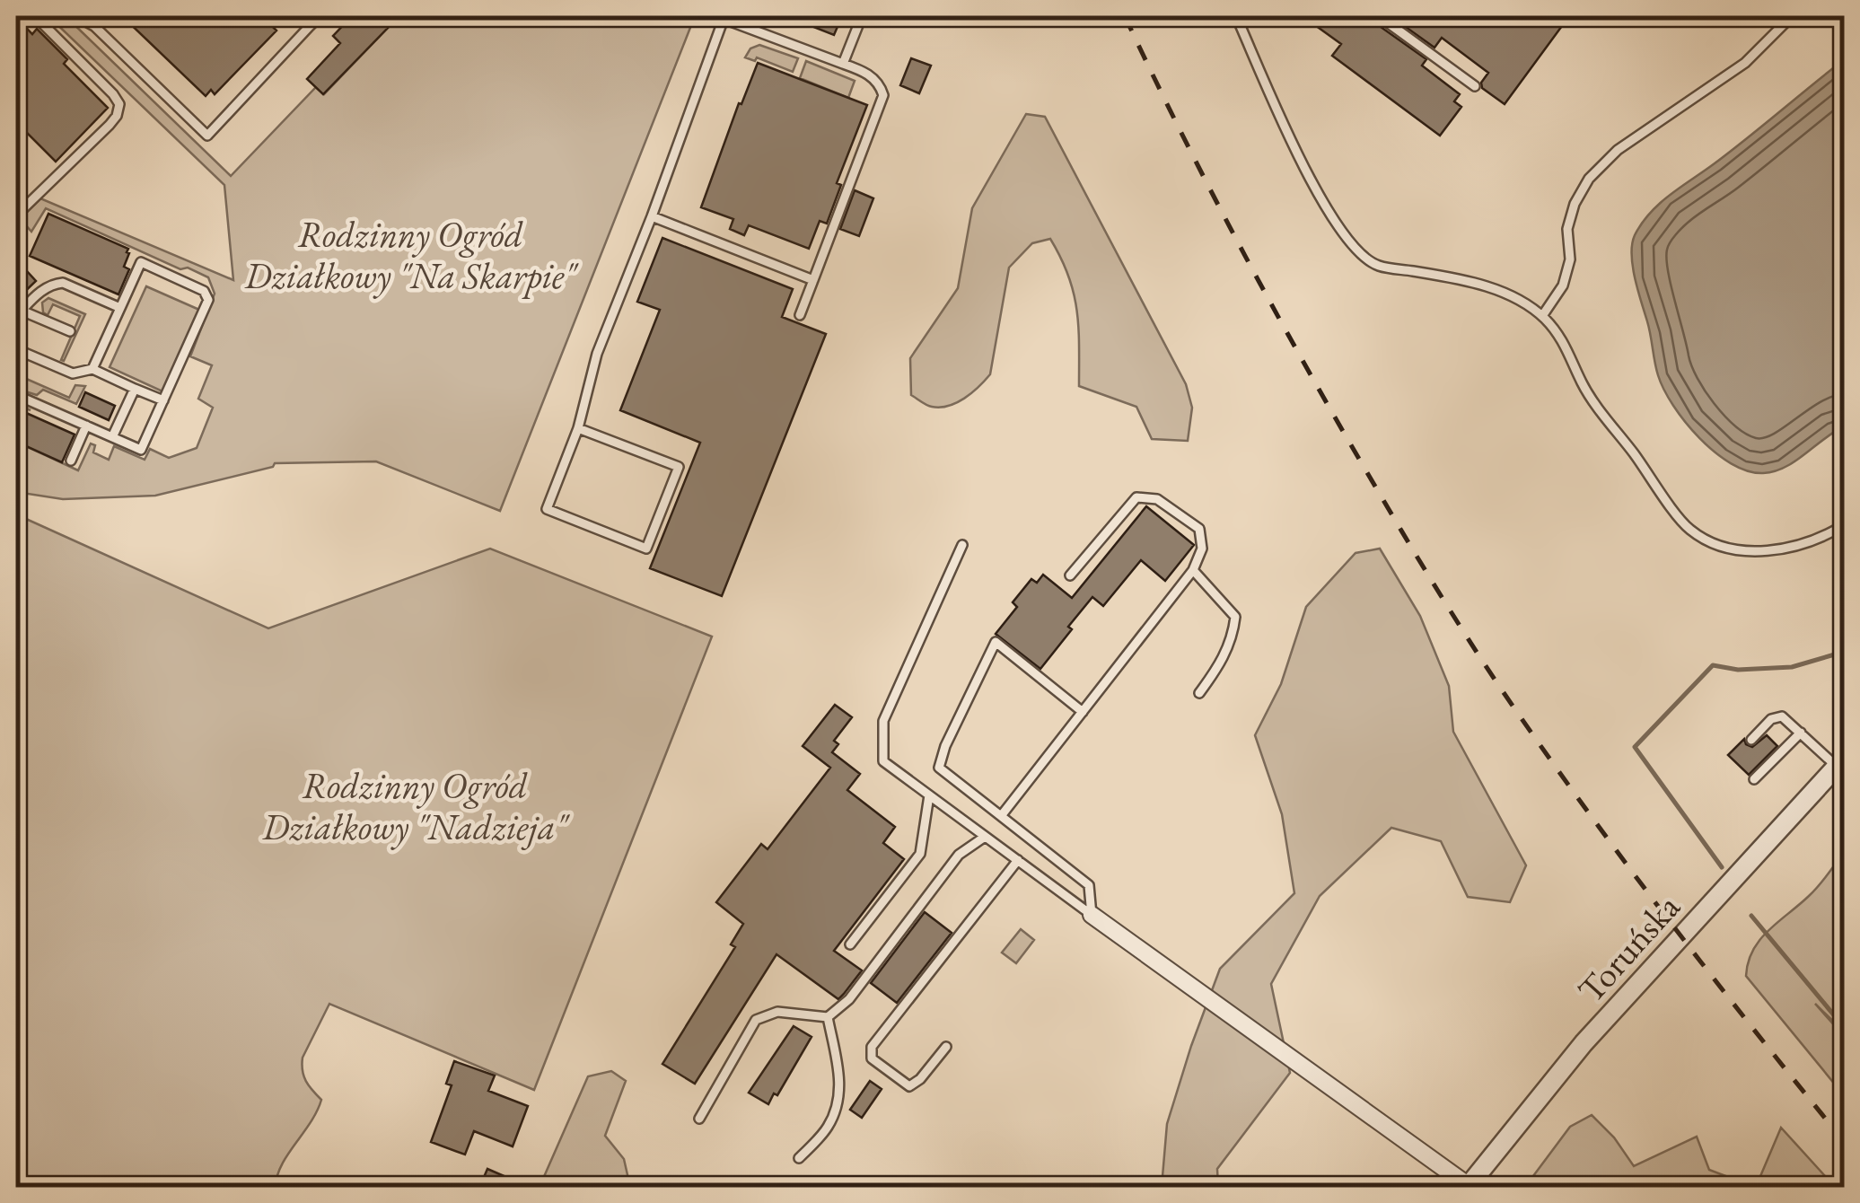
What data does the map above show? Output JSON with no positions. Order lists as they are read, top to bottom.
{
  "streets": {
    "street": ["Toruńska"]
  },
  "parks": ["Rodzinny Ogród Działkowy \"Na Skarpie\"", "Rodzinny Ogród Działkowy \"Nadzieja\""]
}
